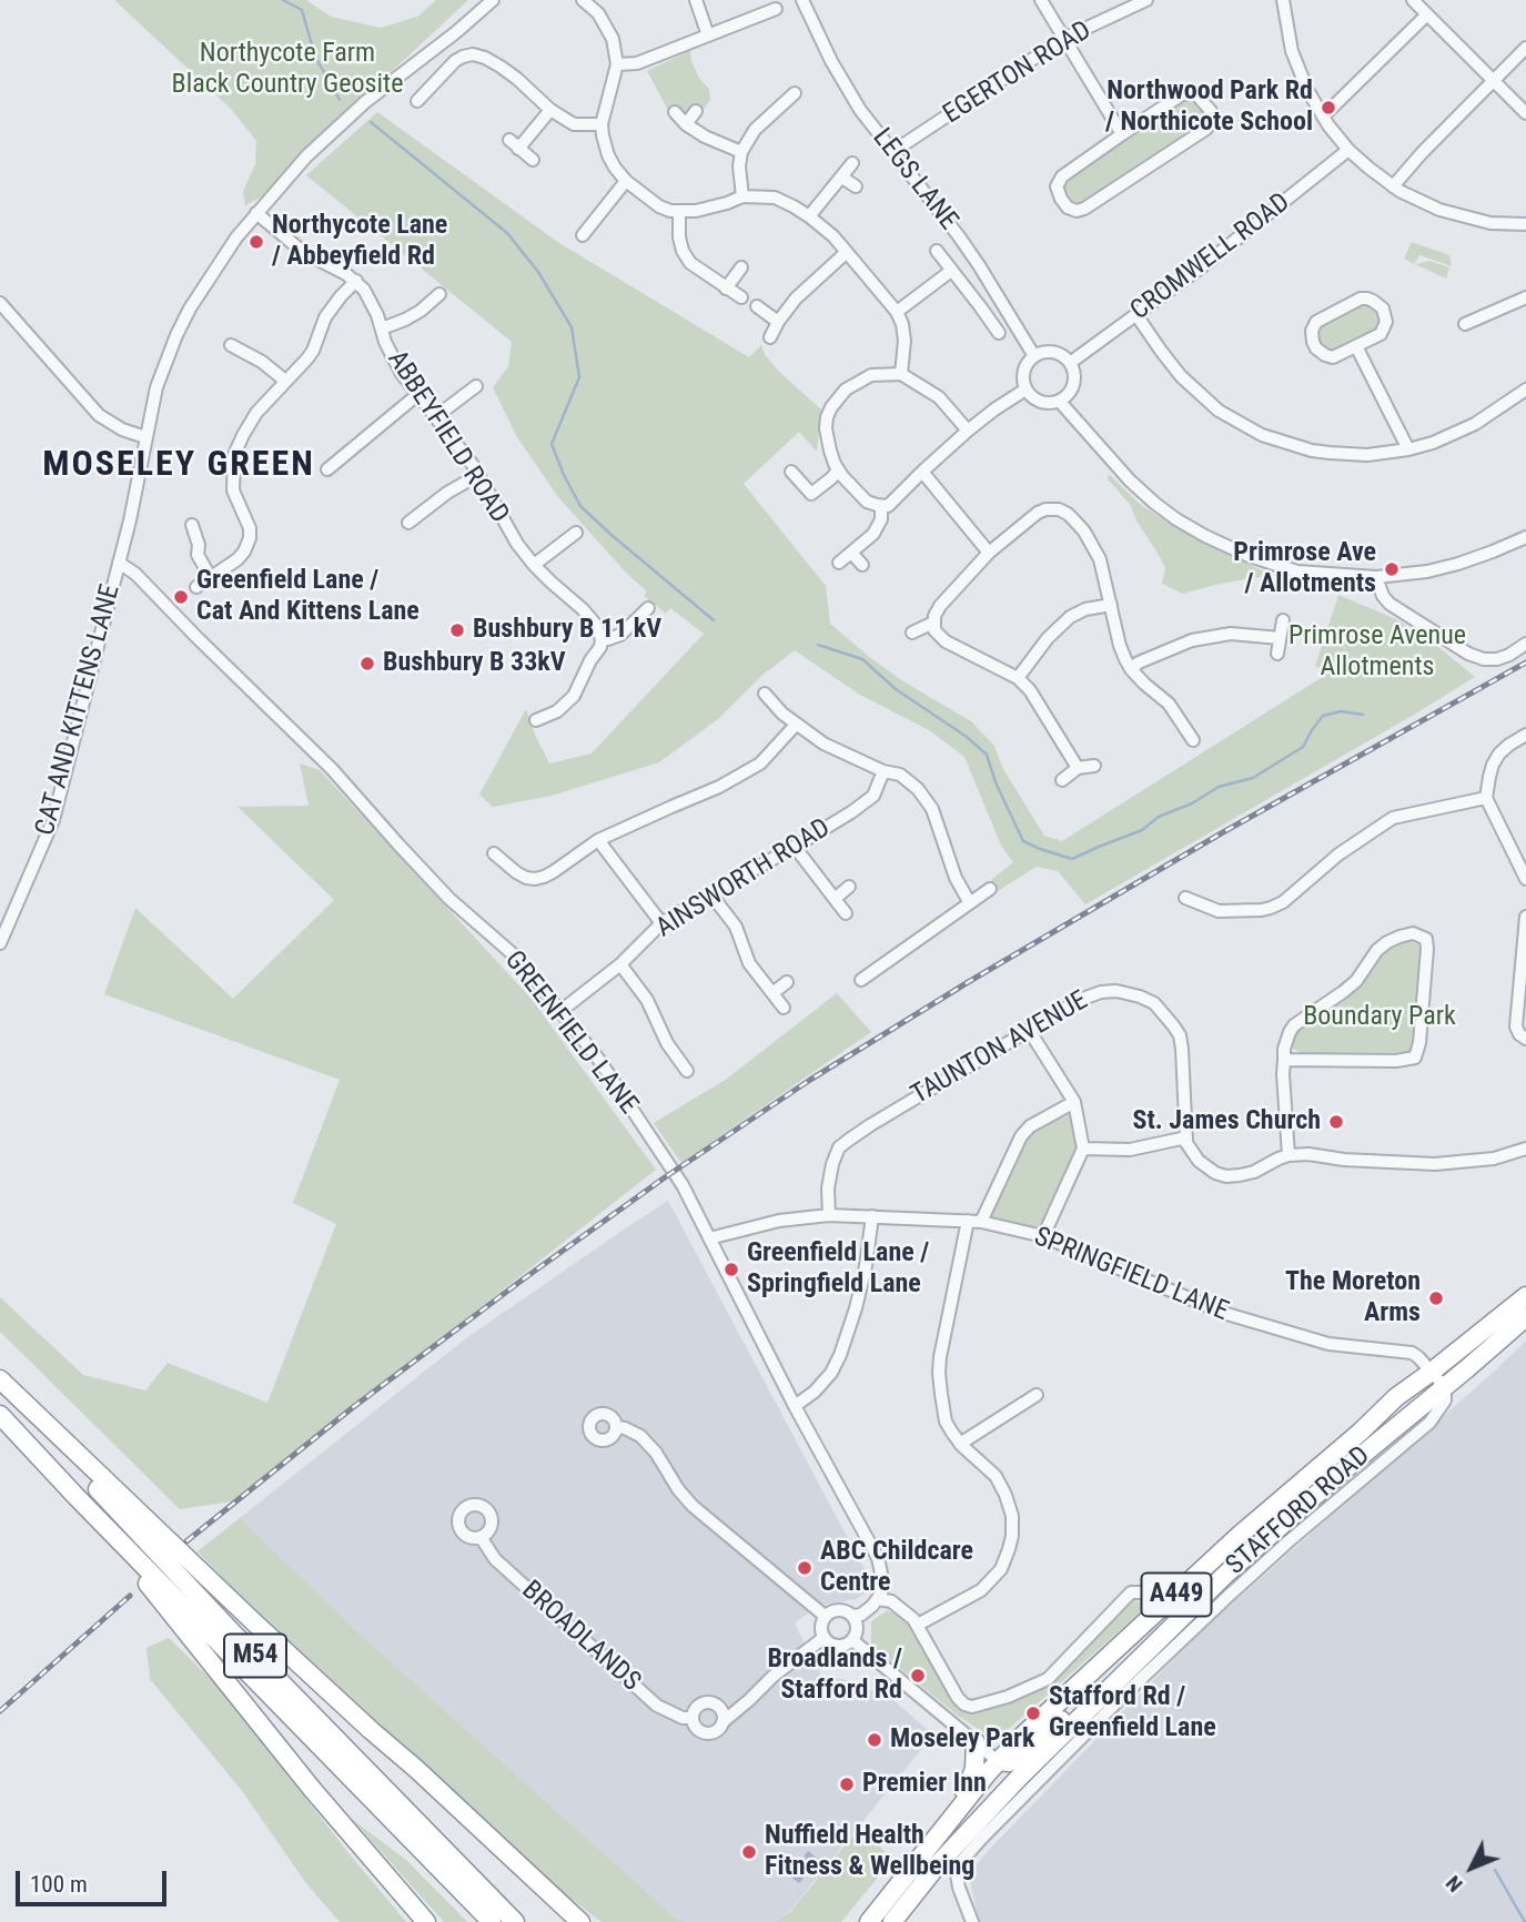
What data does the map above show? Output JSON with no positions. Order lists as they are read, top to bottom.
{
  "streets": {
    "highway": ["STAFFORD ROAD", "A449", "M54"],
    "street": [
      "EGERTON ROAD",
      "LEGS LANE",
      "CROMWELL ROAD",
      "ABBEYFIELD ROAD",
      "CAT AND KITTENS LANE",
      "AINSWORTH ROAD",
      "GREENFIELD LANE",
      "TAUNTON AVENUE",
      "SPRINGFIELD LANE",
      "BROADLANDS"
    ]
  },
  "crossings": [
    ["EGERTON ROAD", "LEGS LANE"],
    ["LEGS LANE", "CROMWELL ROAD"],
    ["ABBEYFIELD ROAD", "CAT AND KITTENS LANE"],
    ["CAT AND KITTENS LANE", "GREENFIELD LANE"],
    ["AINSWORTH ROAD", "GREENFIELD LANE"],
    ["GREENFIELD LANE", "SPRINGFIELD LANE"],
    ["TAUNTON AVENUE", "SPRINGFIELD LANE"],
    ["SPRINGFIELD LANE", "STAFFORD ROAD"]
  ],
  "districts": ["MOSELEY GREEN"],
  "parks": ["Northycote Farm Black Country Geosite", "Primrose Avenue Allotments", "Boundary Park"],
  "places": [
    "Northwood Park Rd / Northicote School",
    "Northycote Lane / Abbeyfield Rd",
    "Primrose Ave / Allotments",
    "Greenfield Lane / Cat And Kittens Lane",
    "Bushbury B 11 kV",
    "Bushbury B 33kV",
    "St. James Church",
    "Greenfield Lane / Springfield Lane",
    "The Moreton Arms",
    "ABC Childcare Centre",
    "Broadlands / Stafford Rd",
    "Stafford Rd / Greenfield Lane",
    "Moseley Park",
    "Premier Inn",
    "Nuffield Health Fitness & Wellbeing"
  ],
  "scale_bar": "100 m",
  "north": "bottom left"
}
